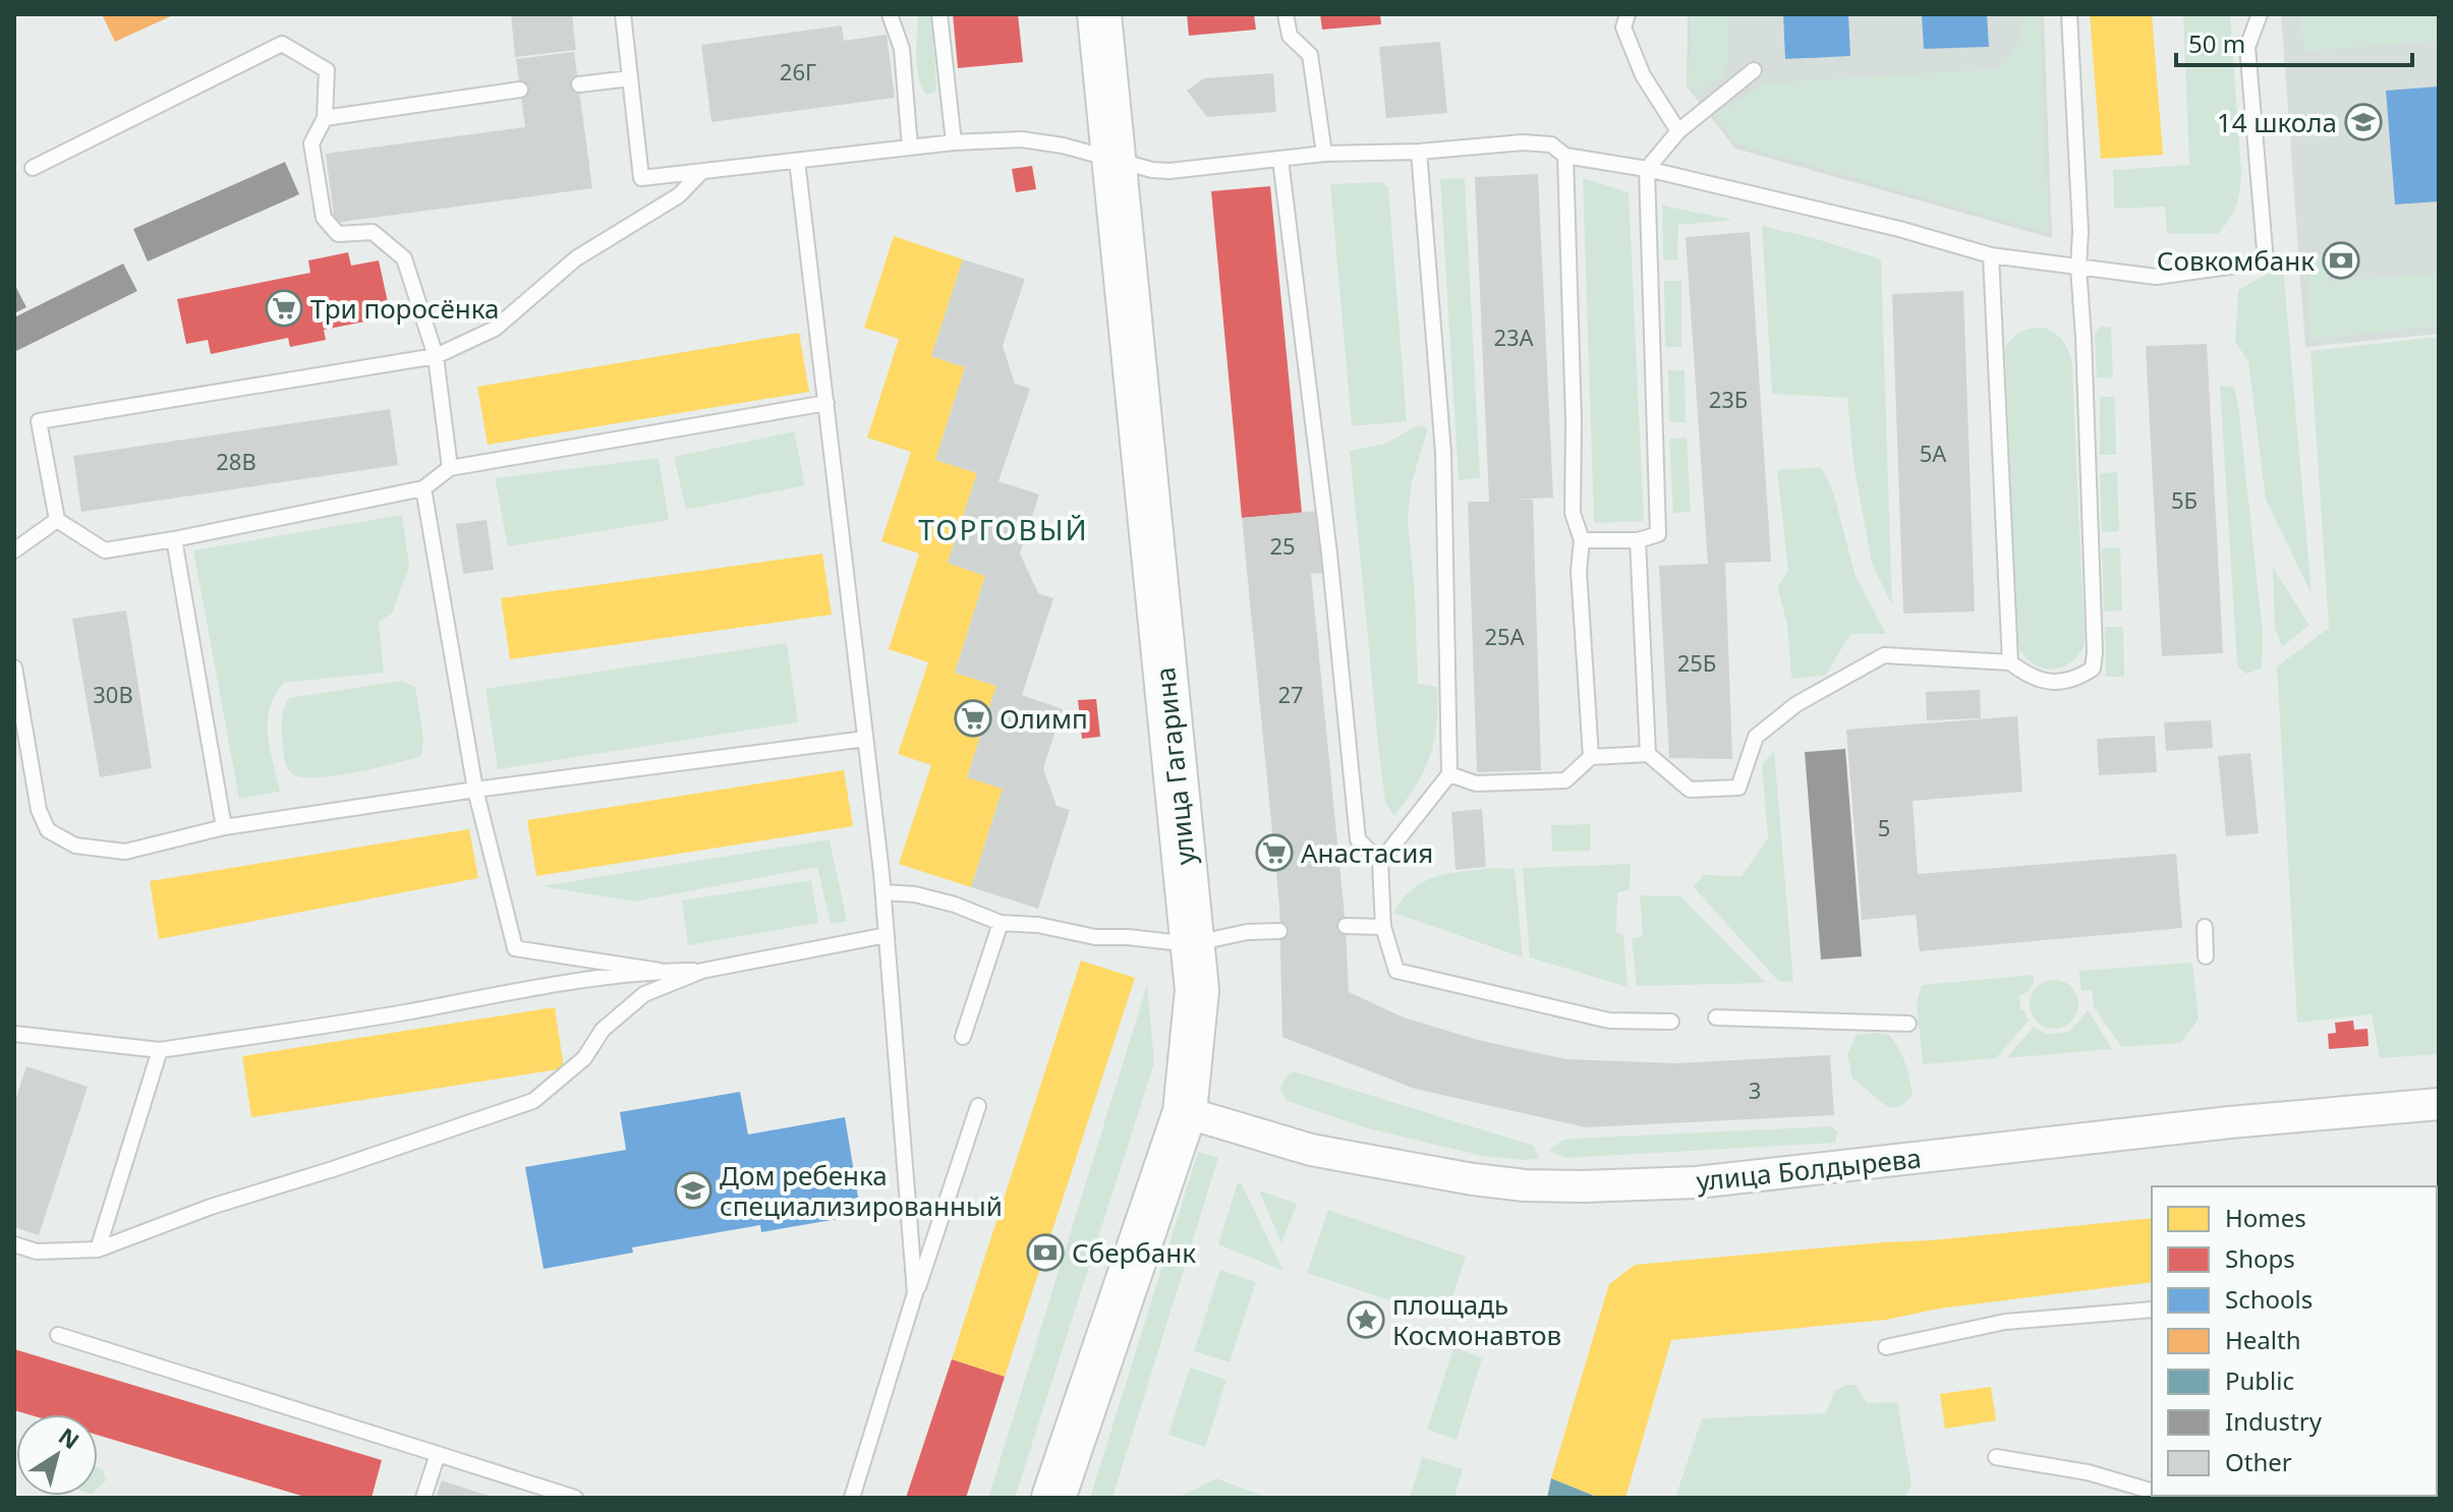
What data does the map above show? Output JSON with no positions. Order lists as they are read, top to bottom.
{
  "streets": {
    "main road": ["улица Гагарина"],
    "street": ["улица Болдырева"]
  },
  "crossings": [
    ["улица Гагарина", "улица Болдырева"]
  ],
  "districts": ["ТОРГОВЫЙ"],
  "places": {
    "school or university": ["14 школа", "Дом ребенка специализированный"],
    "bank": ["Совкомбанк", "Сбербанк"],
    "supermarket": ["Три поросёнка", "Олимп", "Анастасия"],
    "place": ["площадь Космонавтов"]
  },
  "house_numbers": [
    "26Г",
    "23А",
    "23Б",
    "5А",
    "28В",
    "5Б",
    "25",
    "25А",
    "25Б",
    "30В",
    "27",
    "5",
    "3"
  ],
  "legend": [
    "Homes",
    "Shops",
    "Schools",
    "Health",
    "Public",
    "Industry",
    "Other"
  ],
  "scale_bar": "50 m",
  "north": "top right"
}
